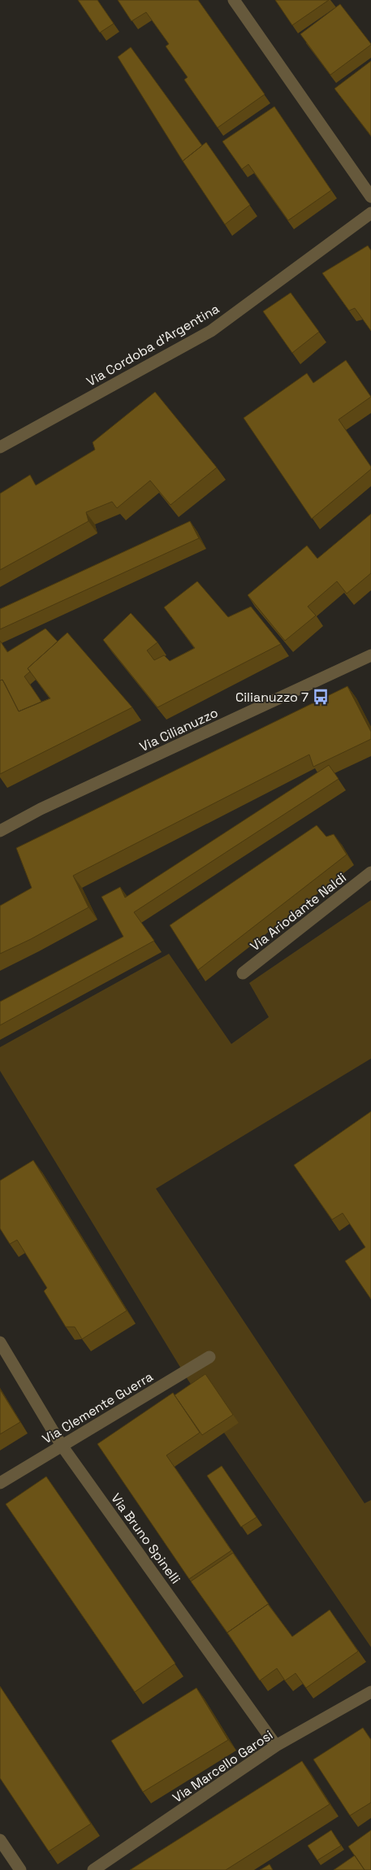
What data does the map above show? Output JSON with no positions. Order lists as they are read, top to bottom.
{
  "streets": {
    "street": [
      "Via Cordoba d'Argentina",
      "Via Cilianuzzo",
      "Via Ariodante Naldi",
      "Via Clemente Guerra",
      "Via Bruno Spinelli",
      "Via Marcello Garosi"
    ]
  },
  "crossings": [
    ["Via Clemente Guerra", "Via Bruno Spinelli"],
    ["Via Bruno Spinelli", "Via Marcello Garosi"]
  ],
  "places": {
    "bus stop": ["Cilianuzzo 7"]
  }
}
